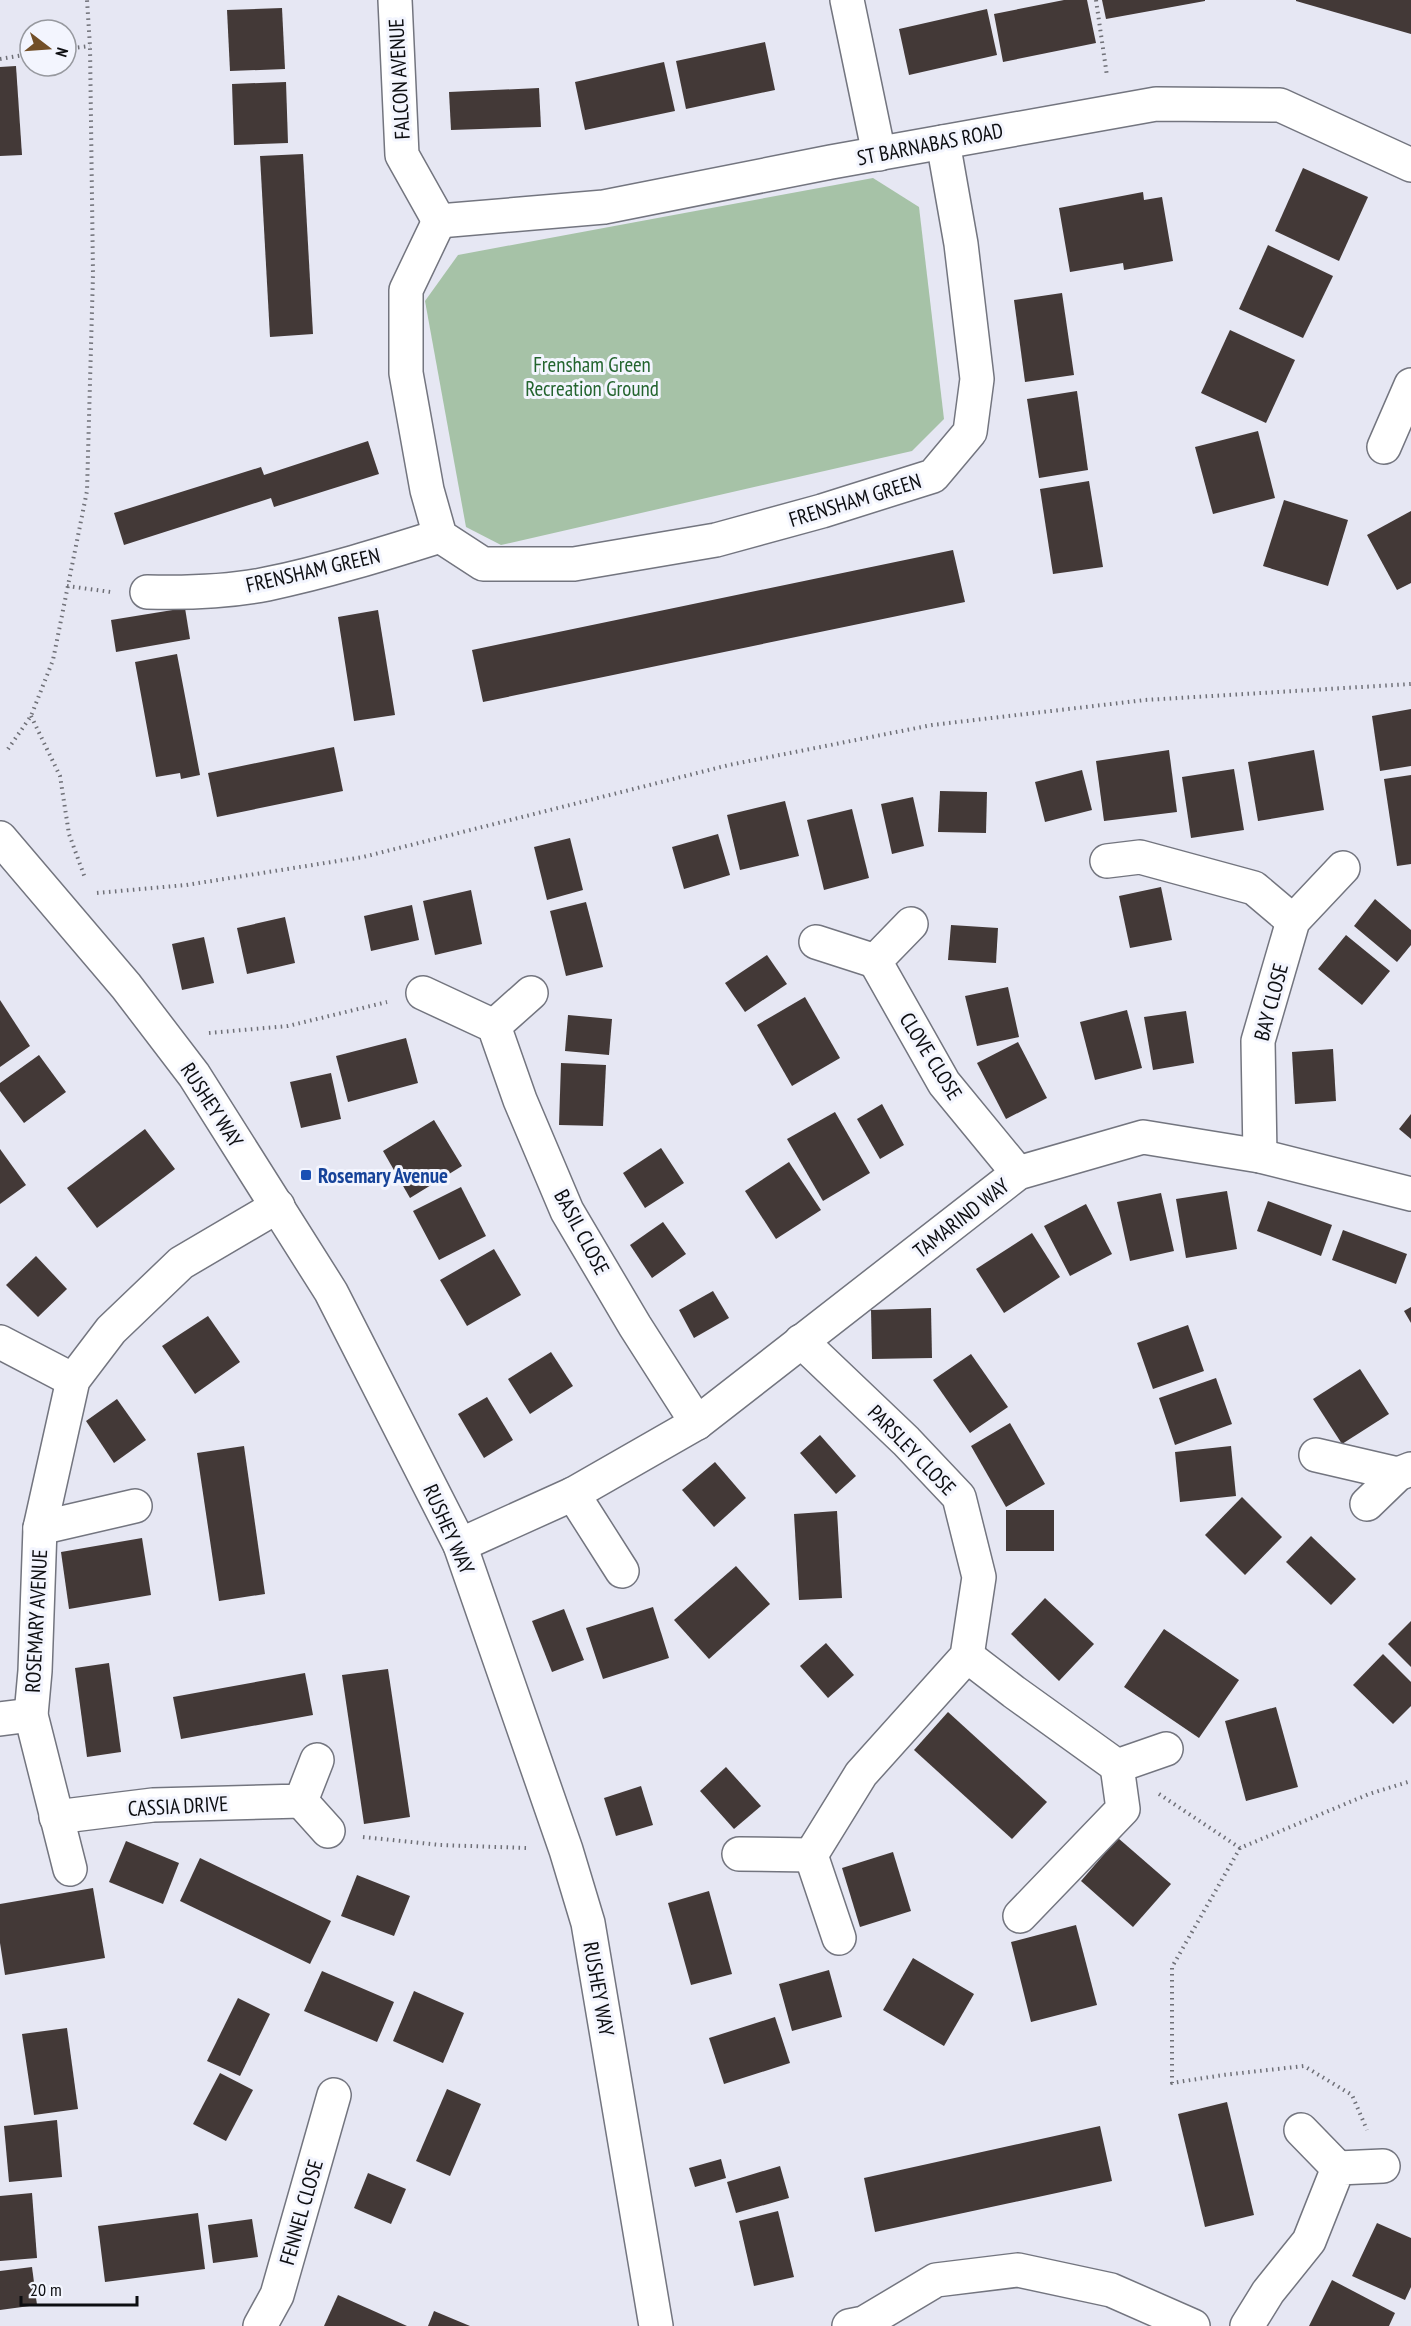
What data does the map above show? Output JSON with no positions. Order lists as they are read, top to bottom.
{
  "streets": {
    "street": [
      "FALCON AVENUE",
      "ST BARNABAS ROAD",
      "FRENSHAM GREEN",
      "BAY CLOSE",
      "CLOVE CLOSE",
      "RUSHEY WAY",
      "TAMARIND WAY",
      "BASIL CLOSE",
      "PARSLEY CLOSE",
      "ROSEMARY AVENUE",
      "CASSIA DRIVE",
      "FENNEL CLOSE"
    ]
  },
  "crossings": [
    ["FALCON AVENUE", "ST BARNABAS ROAD"],
    ["ST BARNABAS ROAD", "FRENSHAM GREEN"],
    ["BAY CLOSE", "TAMARIND WAY"],
    ["CLOVE CLOSE", "TAMARIND WAY"],
    ["RUSHEY WAY", "TAMARIND WAY"],
    ["RUSHEY WAY", "ROSEMARY AVENUE"],
    ["TAMARIND WAY", "BASIL CLOSE"],
    ["TAMARIND WAY", "PARSLEY CLOSE"],
    ["ROSEMARY AVENUE", "CASSIA DRIVE"]
  ],
  "parks": ["Frensham Green Recreation Ground"],
  "places": {
    "transit": ["Rosemary Avenue"]
  },
  "scale_bar": "20 m",
  "north": "right"
}
